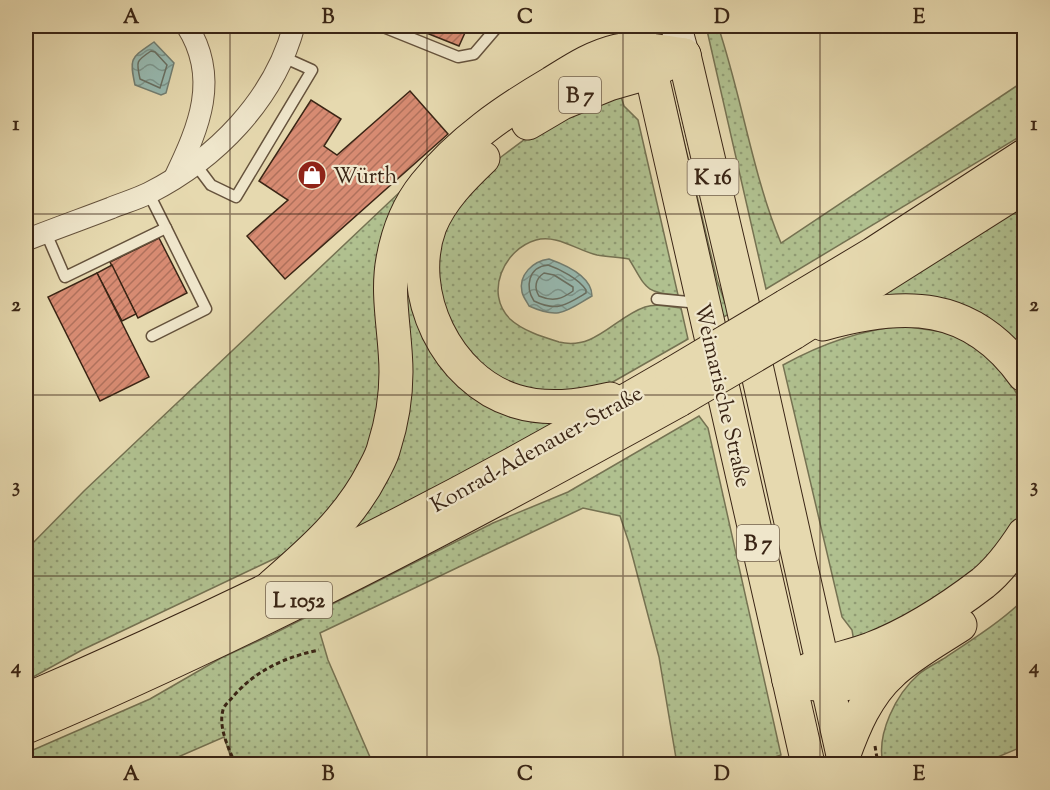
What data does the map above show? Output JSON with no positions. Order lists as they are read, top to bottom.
{
  "streets": {
    "main road": [
      "B 7",
      "K 16",
      "Weimarische Straße",
      "Konrad-Adenauer-Straße",
      "L 1052"
    ]
  },
  "crossings": [
    ["B 7", "Weimarische Straße"],
    ["B 7", "Konrad-Adenauer-Straße"],
    ["Konrad-Adenauer-Straße", "L 1052"]
  ],
  "places": {
    "shop": ["Würth"]
  },
  "grid": {
    "columns": [
      "A",
      "B",
      "C",
      "D",
      "E"
    ],
    "rows": [
      "1",
      "2",
      "3",
      "4"
    ]
  }
}
